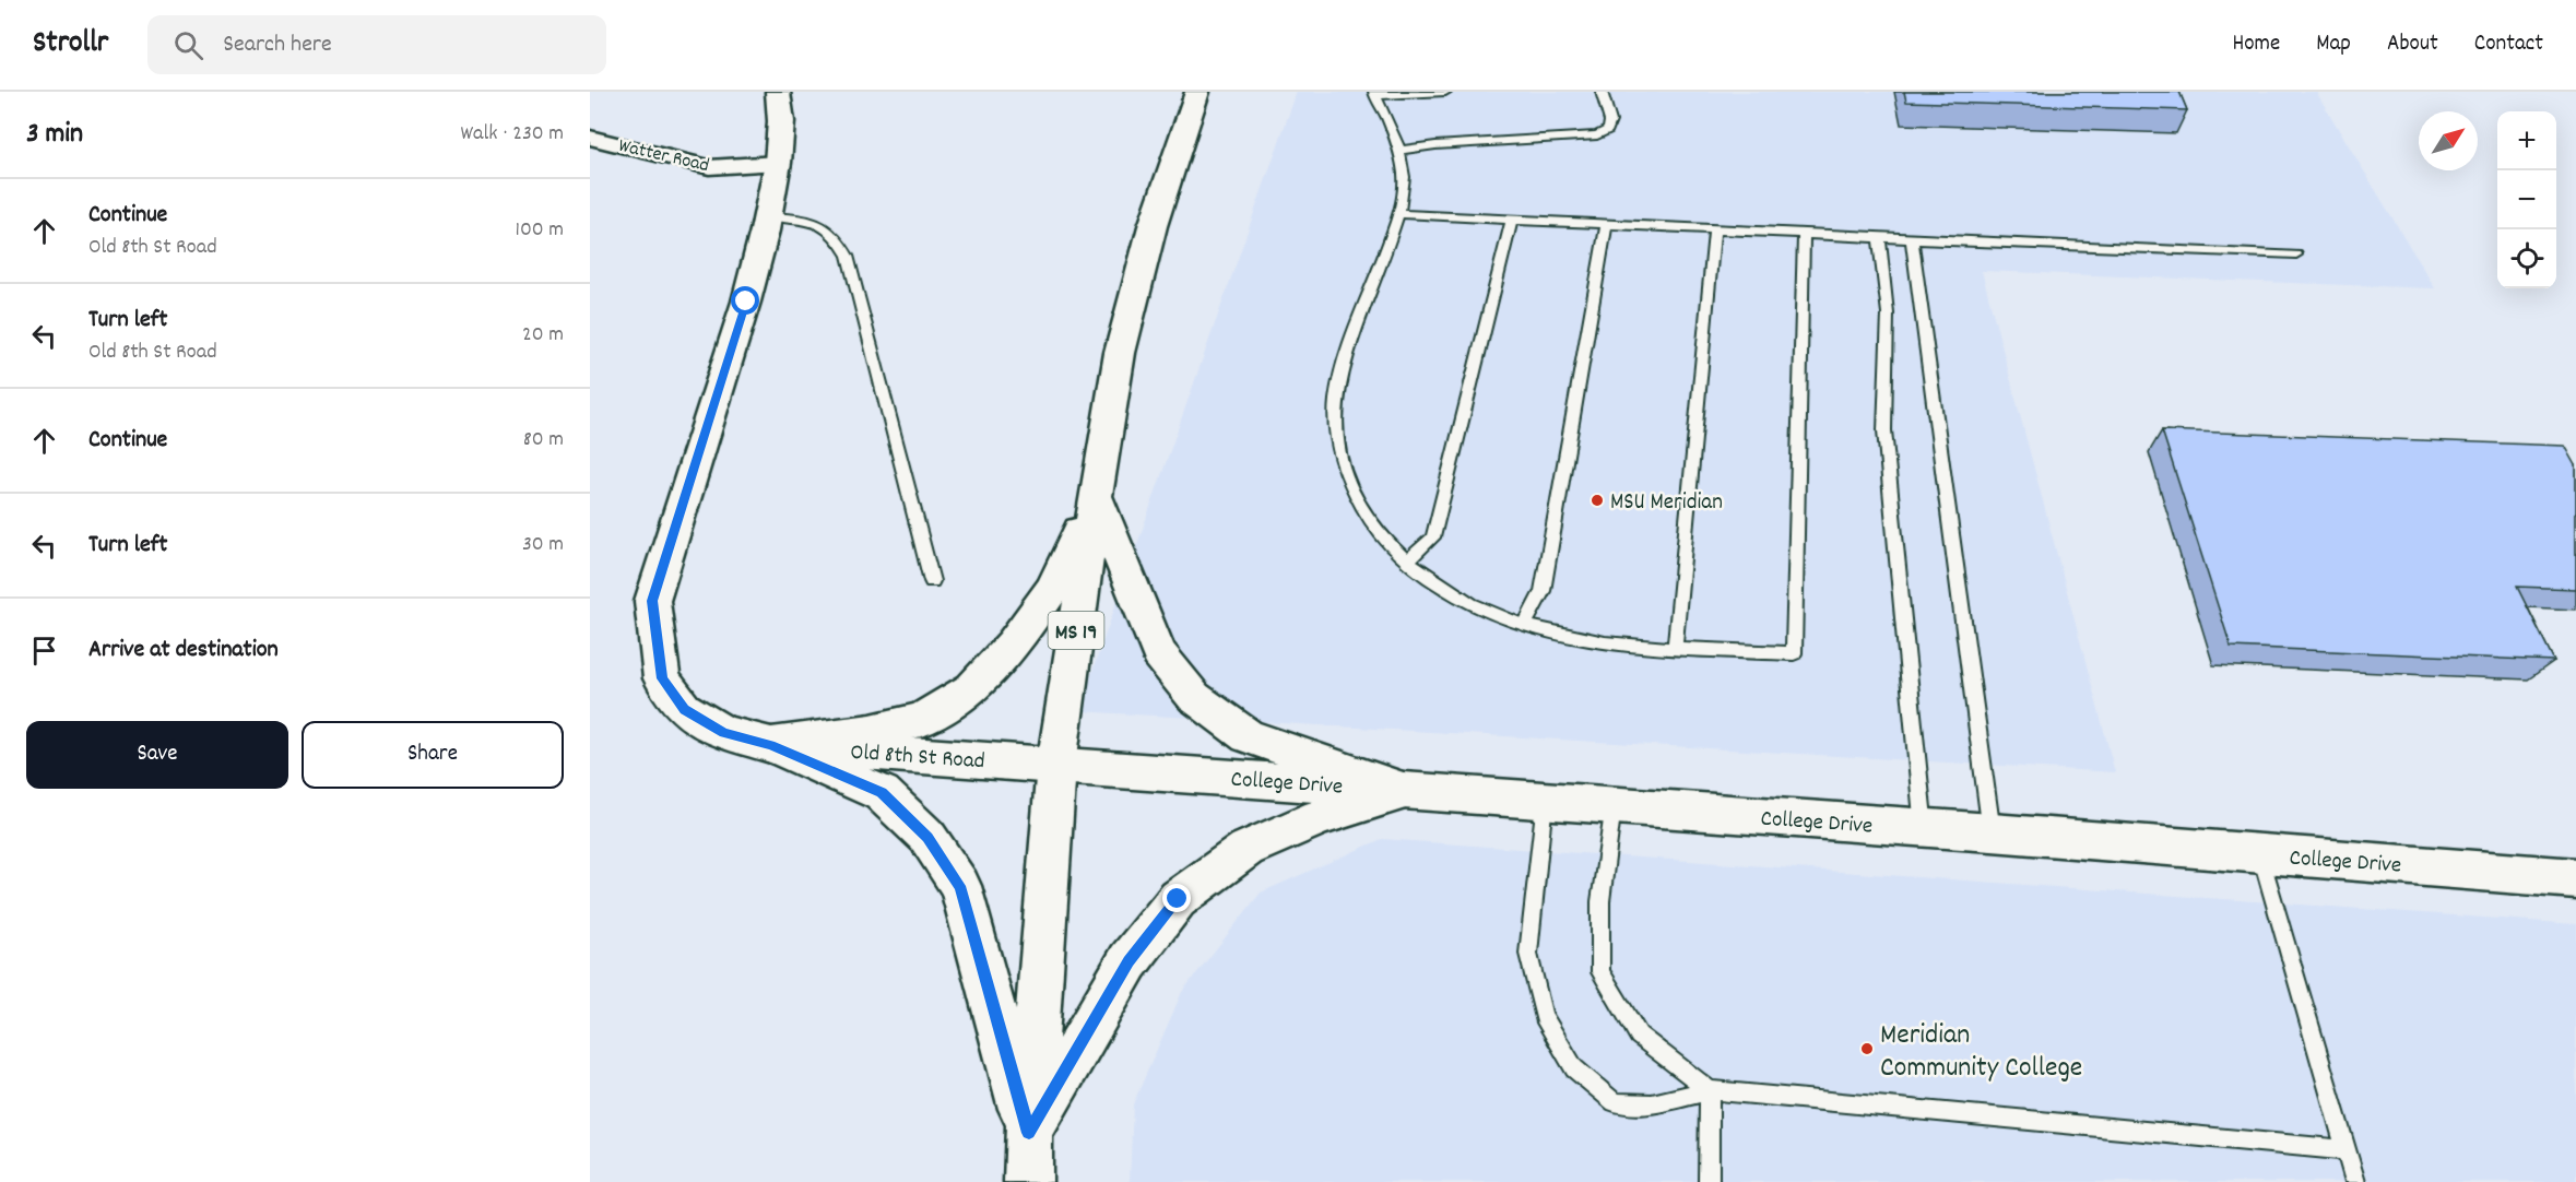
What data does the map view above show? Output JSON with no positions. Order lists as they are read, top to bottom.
{
  "streets": {
    "main road": ["MS 19", "Old 8th St Road", "College Drive"],
    "street": ["Watter Road"]
  },
  "crossings": [
    ["Watter Road", "Old 8th St Road"],
    ["MS 19", "Old 8th St Road"],
    ["MS 19", "College Drive"],
    ["Old 8th St Road", "College Drive"]
  ],
  "places": ["MSU Meridian", "Meridian Community College"],
  "north": "top right",
  "page": {
    "header": "Strollr",
    "search": "Search here",
    "nav": [
      "Home",
      "Map",
      "About",
      "Contact"
    ],
    "heading": ["3 min", "Walk · 230 m"],
    "map_buttons": ["+", "−"],
    "list": [
      ["Continue", "Old 8th St Road", "100 m"],
      ["Turn left", "Old 8th St Road", "20 m"],
      ["Continue", "80 m"],
      ["Turn left", "30 m"],
      "Arrive at destination"
    ],
    "buttons": ["Save", "Share"]
  }
}
